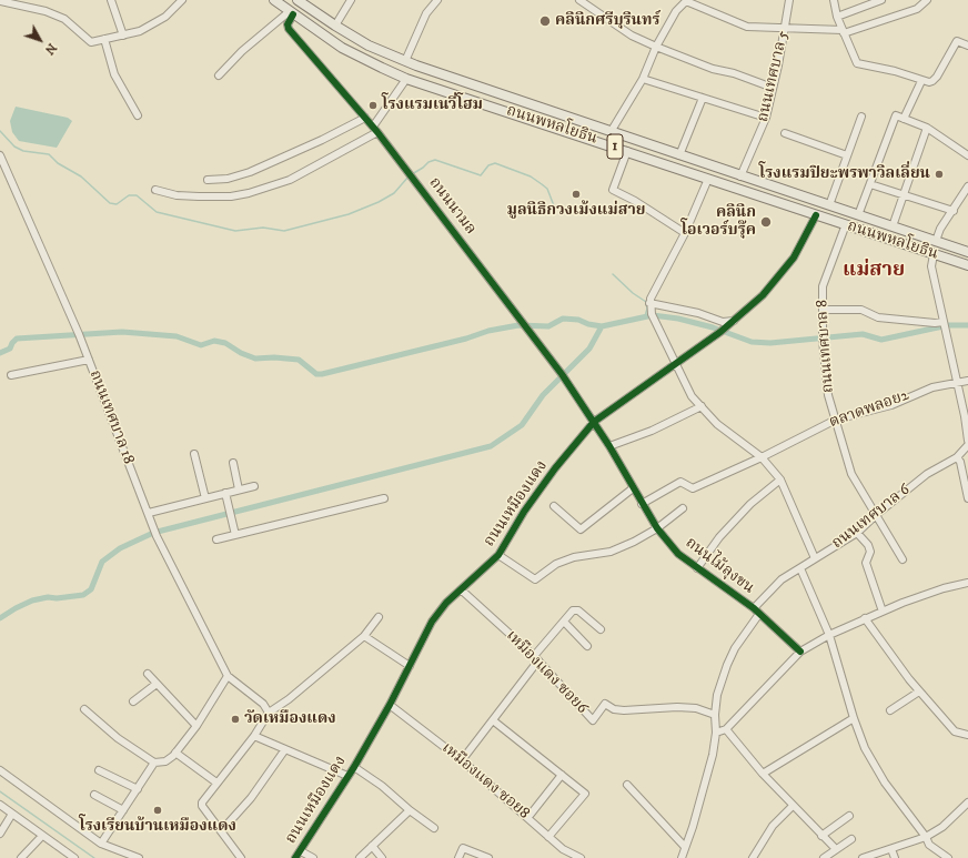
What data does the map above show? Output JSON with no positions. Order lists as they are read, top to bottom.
{
  "streets": {
    "main road": ["ถนนพหลโยธิน", "1"],
    "street": [
      "ถนนเทศบาล 5",
      "ถนนนามล",
      "ถนนเทศบาล 8",
      "ตลาดพลอย2",
      "ถนนเทศบาล 18",
      "ถนนเหมืองแดง",
      "ถนนเทศบาล 6",
      "ถนนไม้ลุงขน",
      "เหมืองแดง ซอย6",
      "เหมืองแดง ซอย8"
    ]
  },
  "crossings": [
    ["ถนนเทศบาล 5", "ถนนพหลโยธิน"],
    ["ถนนพหลโยธิน", "ถนนนามล"],
    ["ถนนพหลโยธิน", "ถนนเทศบาล 8"],
    ["ถนนพหลโยธิน", "ถนนเหมืองแดง"],
    ["ถนนนามล", "ถนนเหมืองแดง"],
    ["ถนนนามล", "ถนนไม้ลุงขน"],
    ["ถนนเทศบาล 8", "ตลาดพลอย2"],
    ["ถนนเทศบาล 8", "ถนนเทศบาล 6"],
    ["ตลาดพลอย2", "ถนนไม้ลุงขน"],
    ["ถนนเหมืองแดง", "ถนนไม้ลุงขน"],
    ["ถนนเหมืองแดง", "เหมืองแดง ซอย6"],
    ["ถนนเหมืองแดง", "เหมืองแดง ซอย8"],
    ["ถนนเทศบาล 6", "ถนนไม้ลุงขน"]
  ],
  "districts": ["แม่สาย"],
  "places": [
    "คลินิกศรีบุรินทร์",
    "โรงแรมเนวี่โฮม",
    "โรงแรมปิยะพรพาวิลเลี่ยน",
    "มูลนิธิกวงเม้งแม่สาย",
    "คลินิก โอเวอร์บรุ๊ค",
    "วัดเหมืองแดง",
    "โรงเรียนบ้านเหมืองแดง"
  ],
  "north": "bottom right"
}
